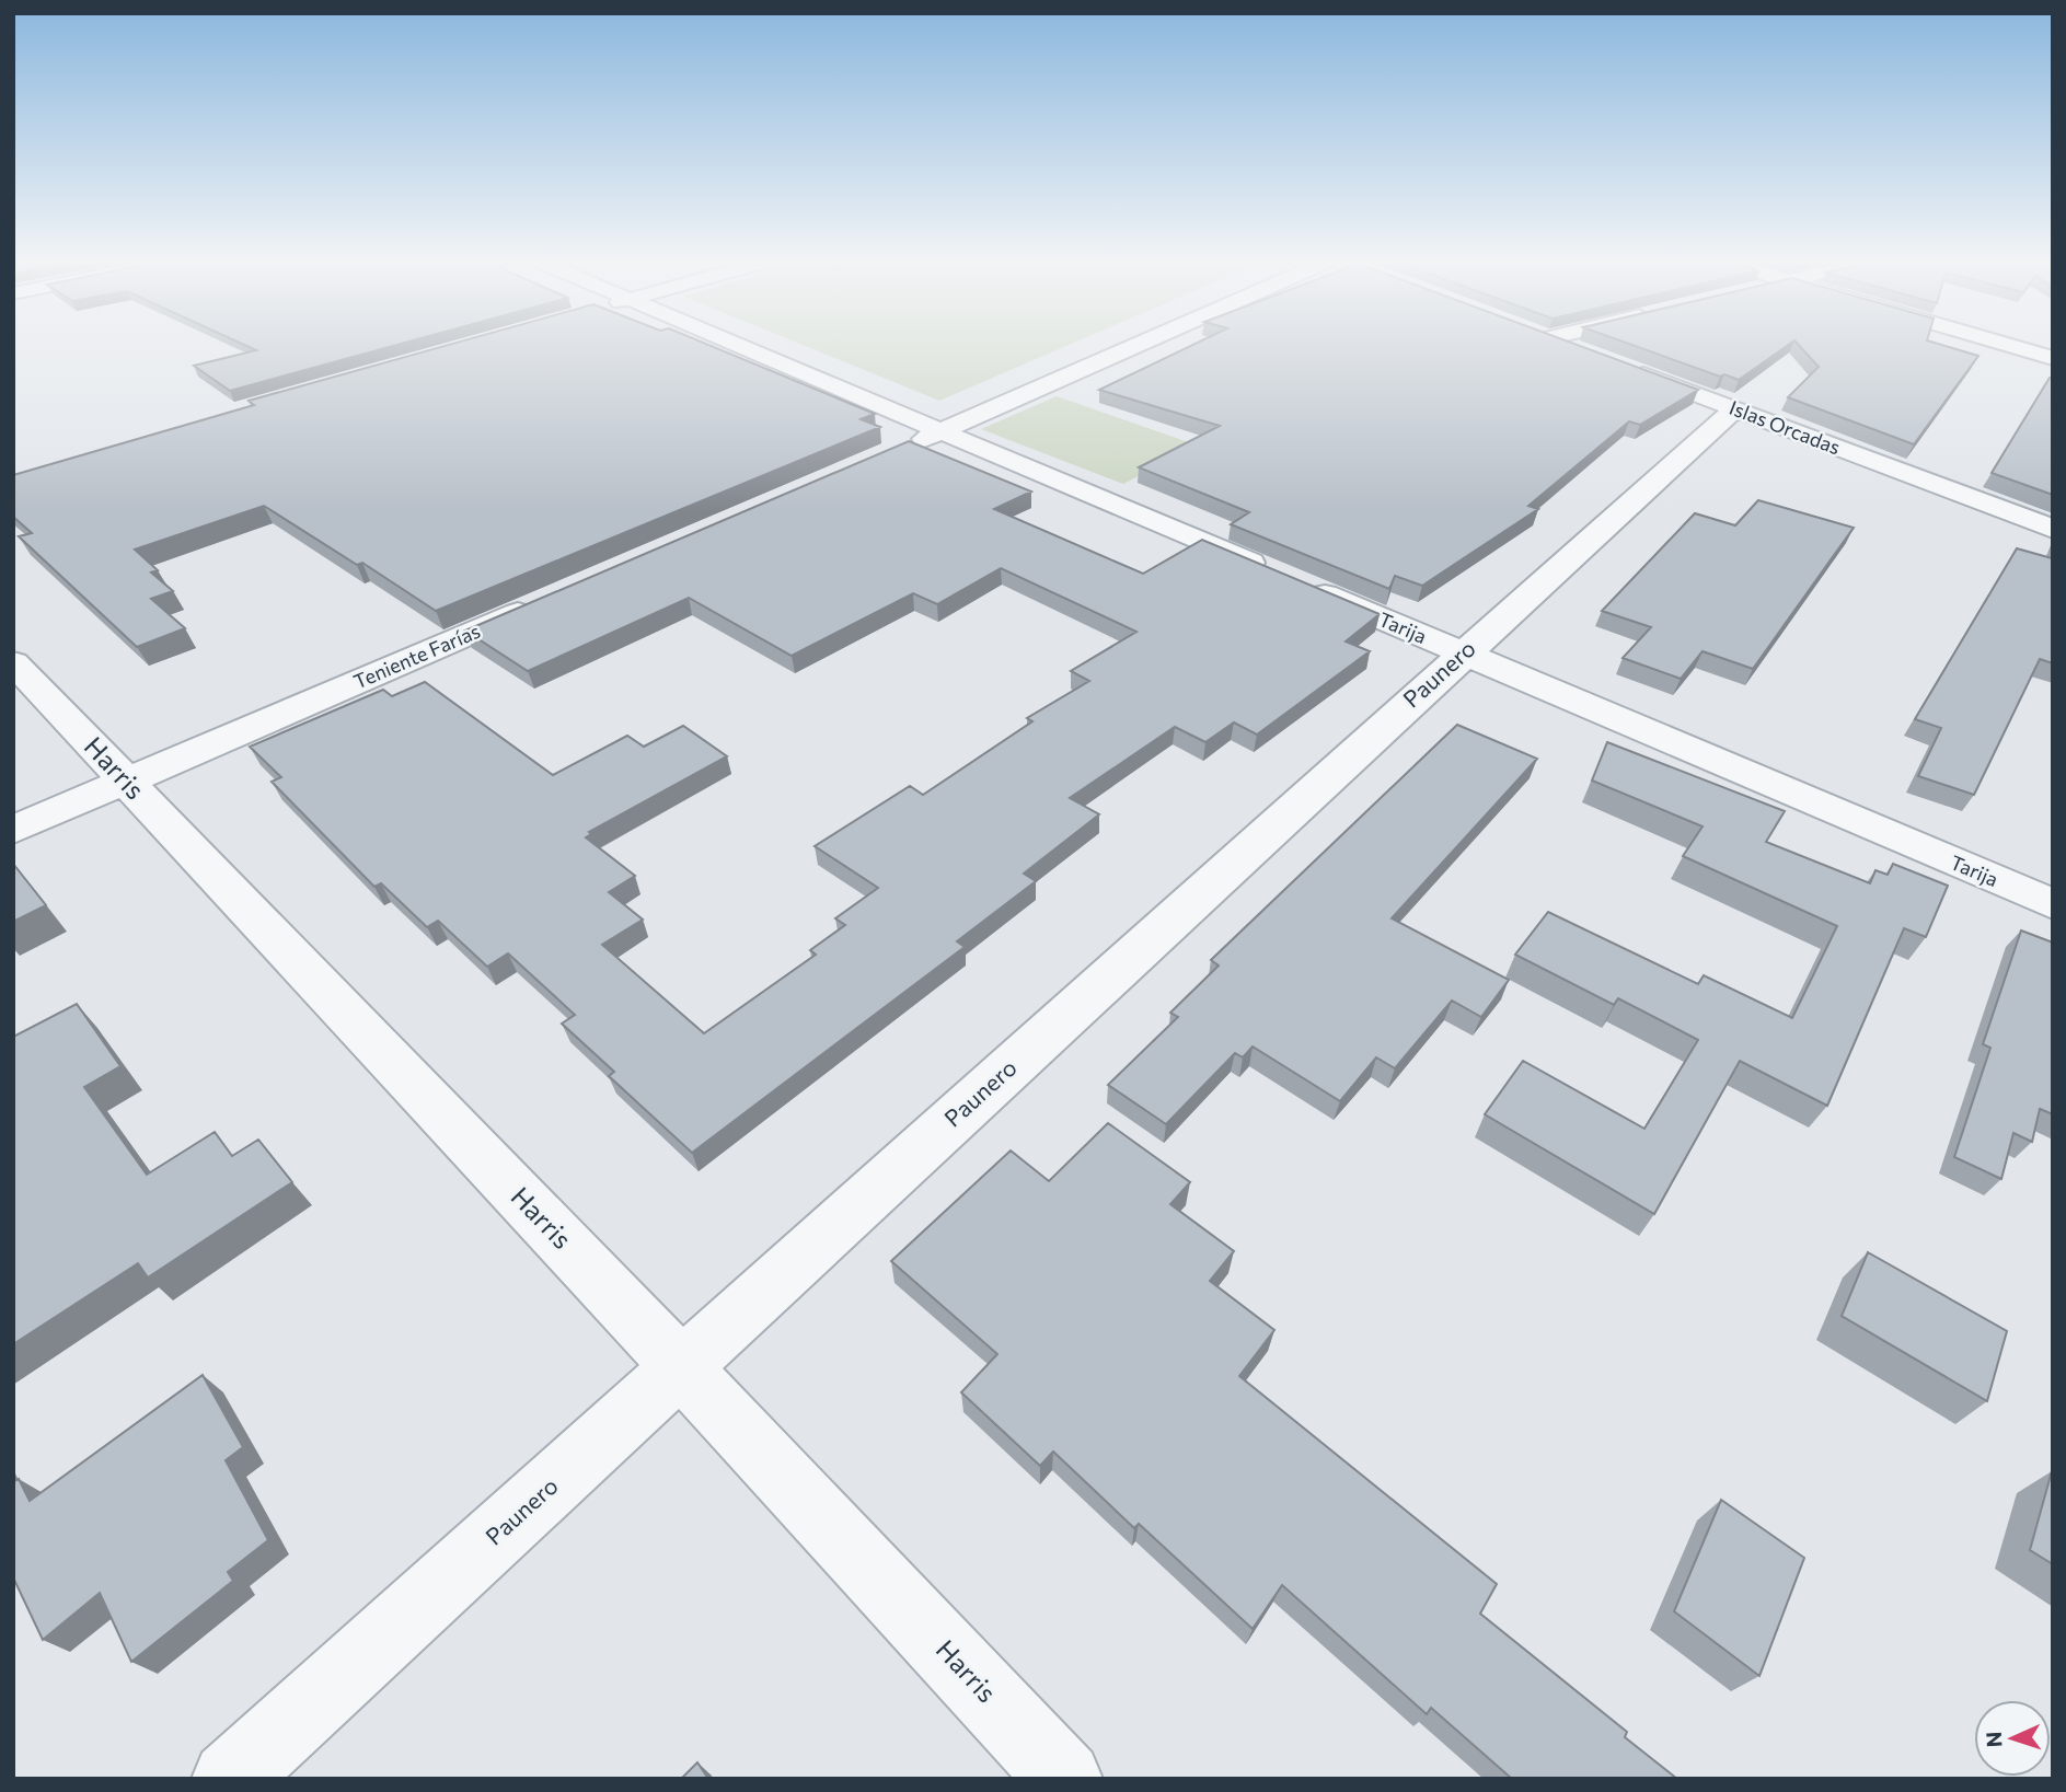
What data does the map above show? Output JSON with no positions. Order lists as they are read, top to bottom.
{
  "streets": {
    "street": [
      "Islas Orcadas",
      "Tarija",
      "Teniente Farías",
      "Paunero",
      "Harris"
    ]
  },
  "crossings": [
    ["Islas Orcadas", "Paunero"],
    ["Tarija", "Paunero"],
    ["Teniente Farías", "Harris"],
    ["Paunero", "Harris"]
  ],
  "north": "left"
}
